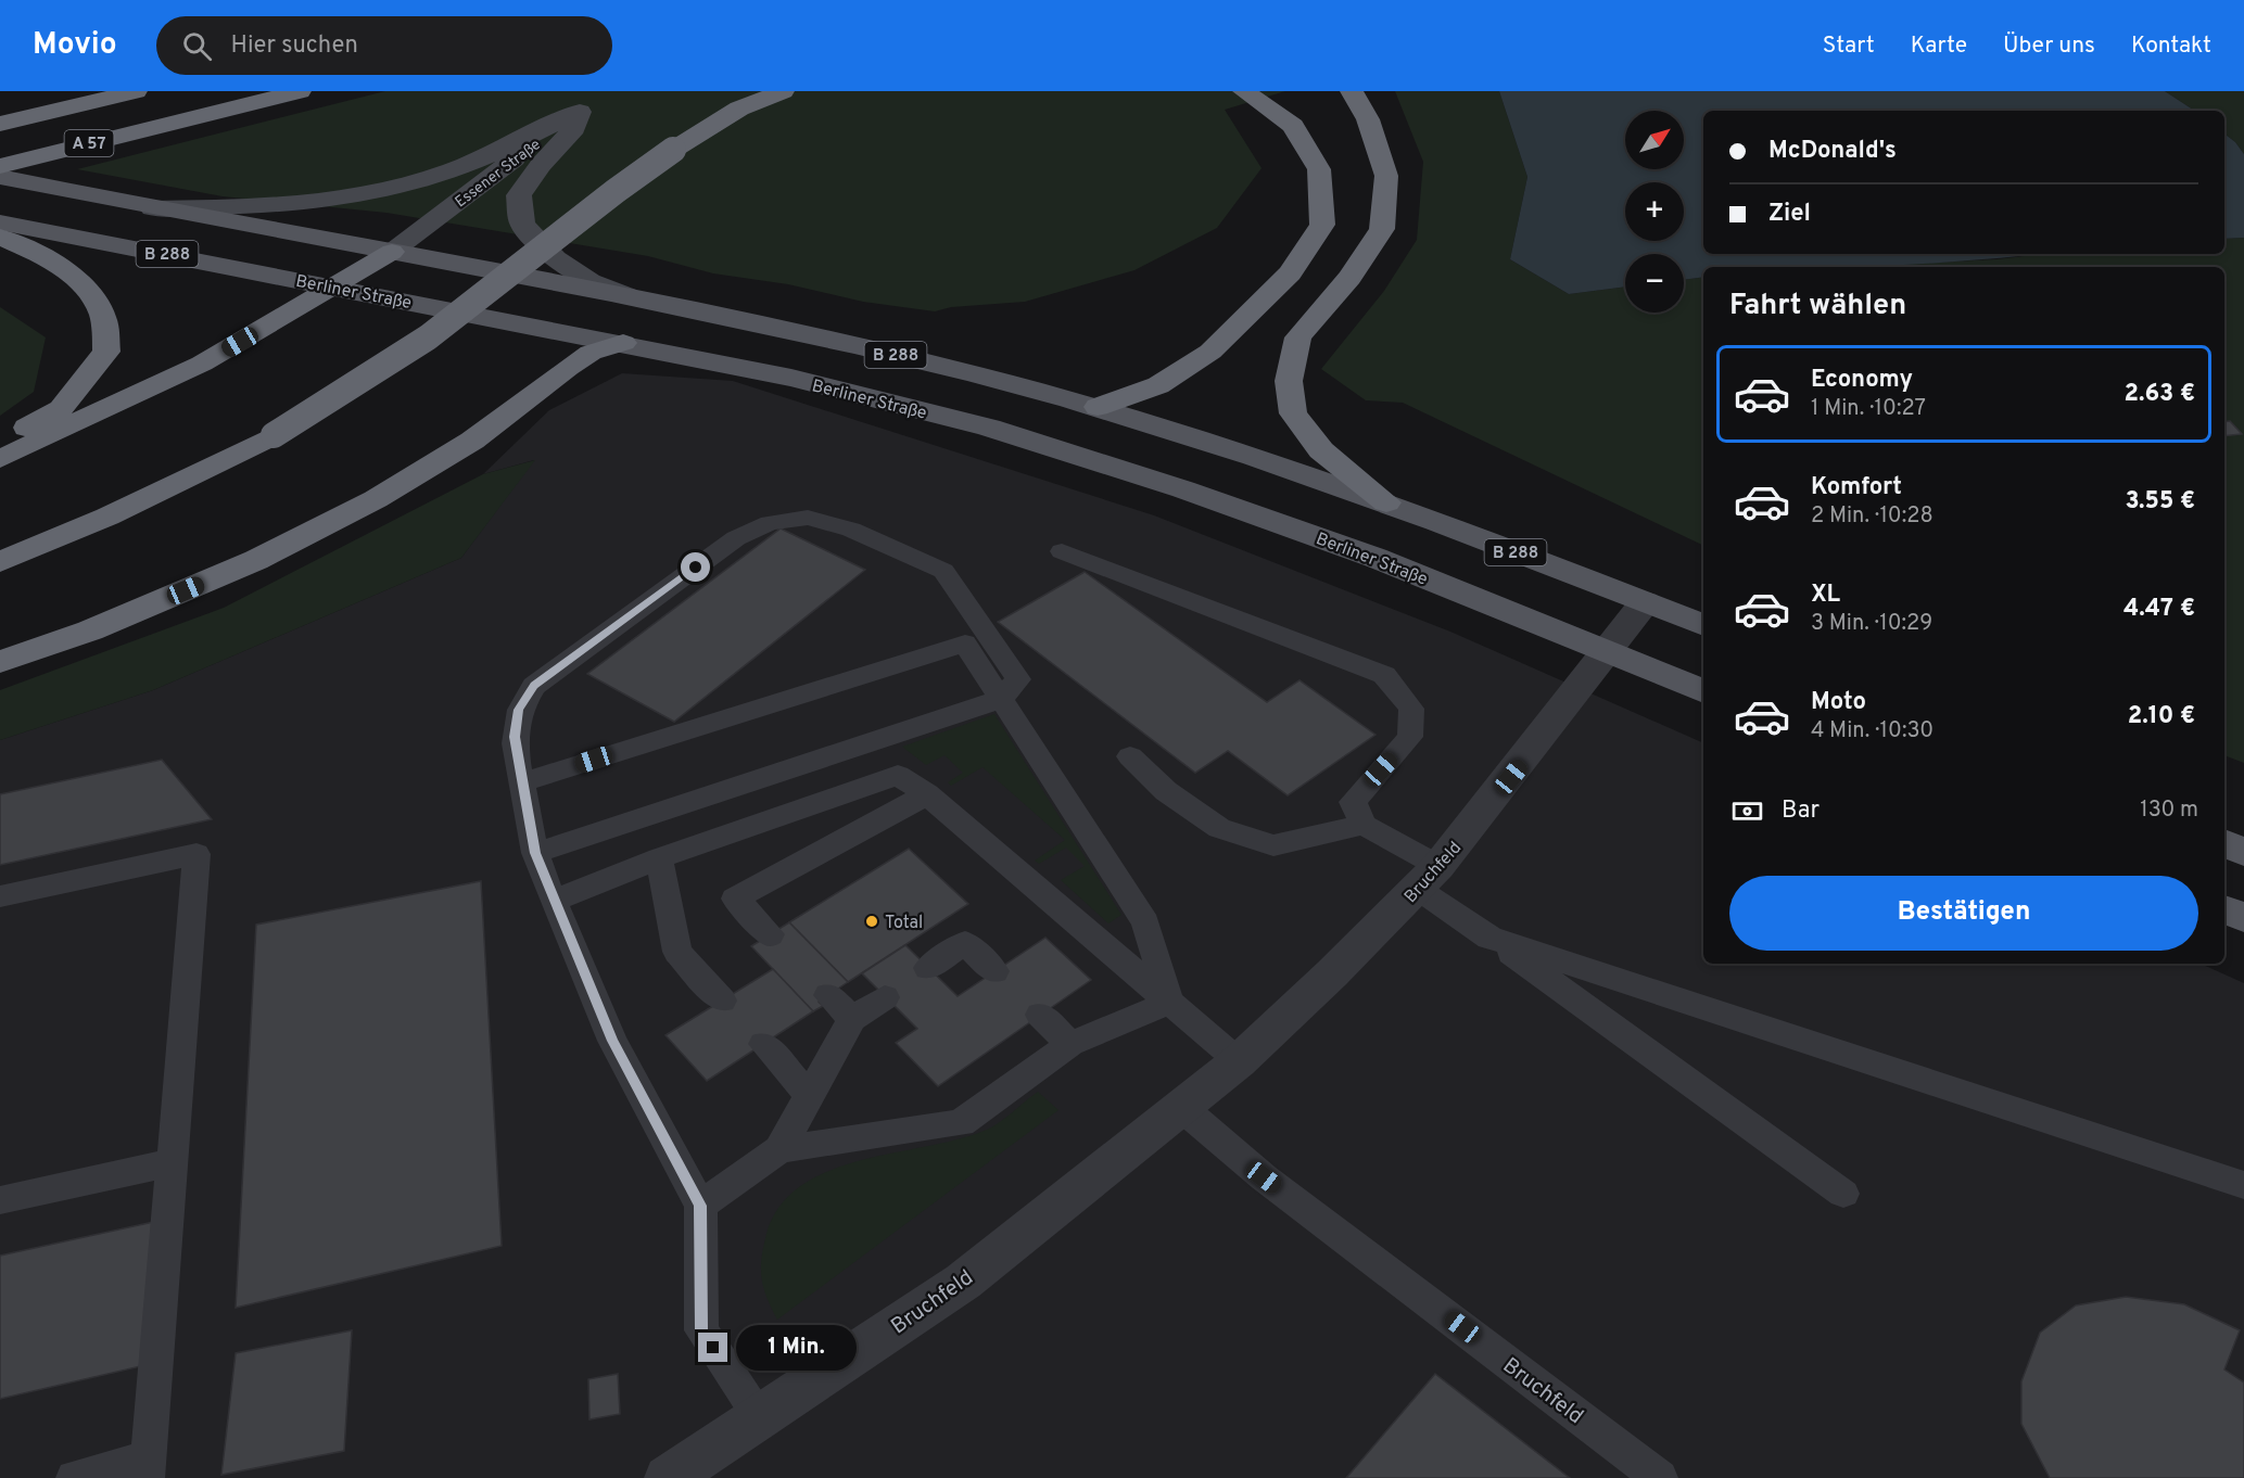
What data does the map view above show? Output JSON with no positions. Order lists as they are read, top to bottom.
{
  "streets": {
    "highway": ["A 57"],
    "main road": ["Essener Straße", "B 288", "Berliner Straße"],
    "street": ["Bruchfeld"]
  },
  "crossings": [
    ["Essener Straße", "B 288"],
    ["B 288", "Bruchfeld"],
    ["Berliner Straße", "Bruchfeld"]
  ],
  "places": ["Total"],
  "north": "top right",
  "page": {
    "header": "Movio",
    "search": "Hier suchen",
    "nav": [
      "Start",
      "Karte",
      "Über uns",
      "Kontakt"
    ],
    "map_buttons": ["+", "−"],
    "banner": ["McDonald's", "Ziel"],
    "heading": "Fahrt wählen",
    "list": [
      {
        "name": "Economy",
        "note": "1 Min. · 10:27",
        "value": "2.63 €"
      },
      {
        "name": "Komfort",
        "note": "2 Min. · 10:28",
        "value": "3.55 €"
      },
      {
        "name": "XL",
        "note": "3 Min. · 10:29",
        "value": "4.47 €"
      },
      {
        "name": "Moto",
        "note": "4 Min. · 10:30",
        "value": "2.10 €"
      }
    ],
    "pay": ["Bar", "130 m"],
    "buttons": "Bestätigen",
    "bubble": "1 Min."
  }
}
